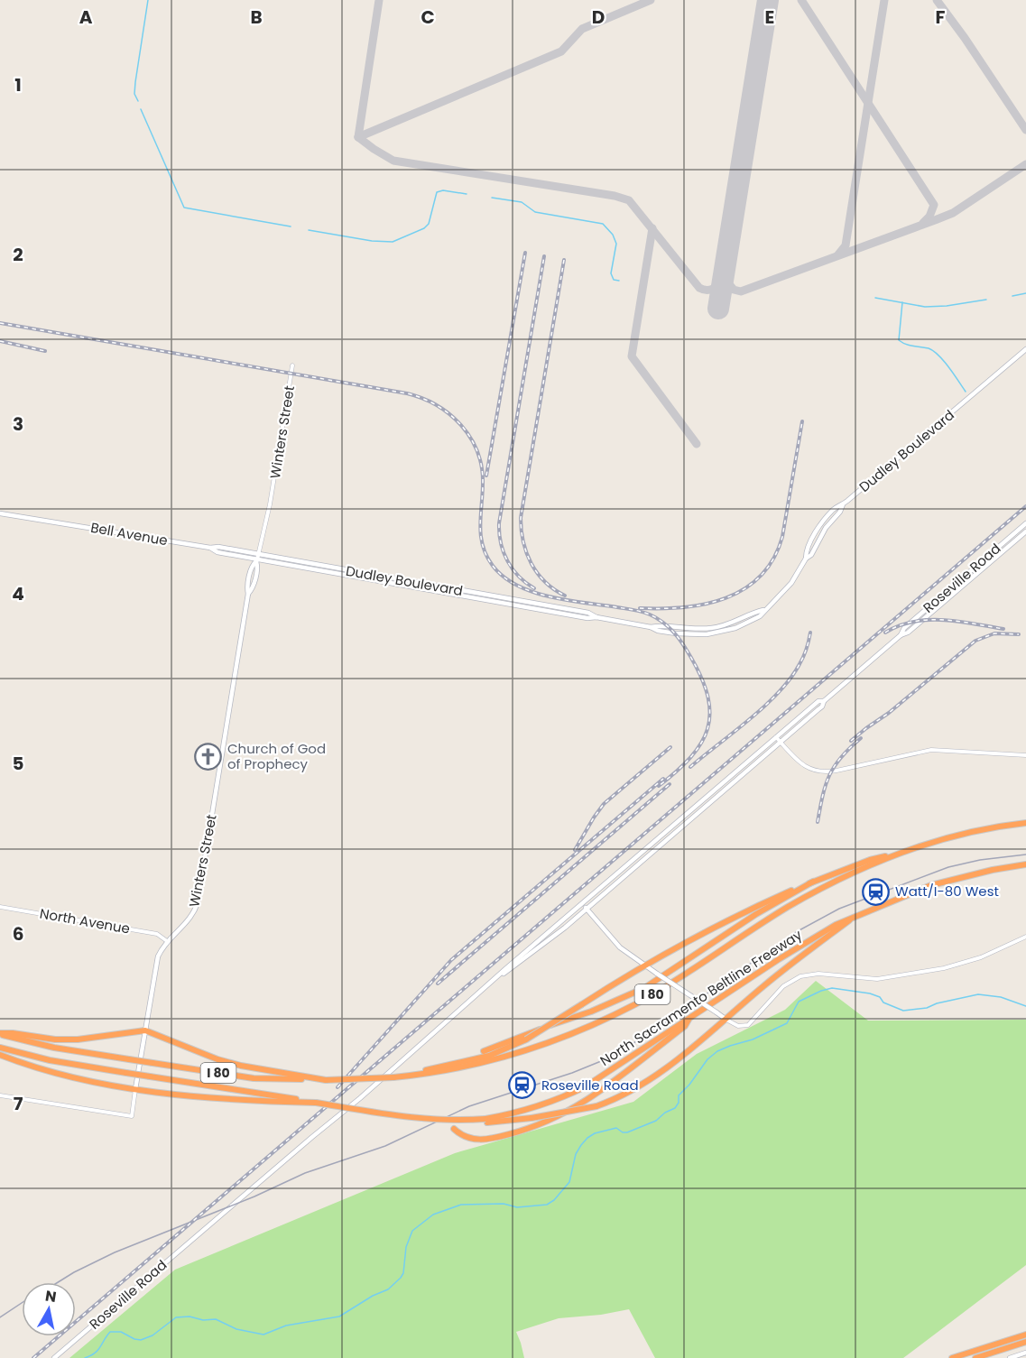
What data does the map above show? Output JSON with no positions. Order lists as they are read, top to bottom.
{
  "streets": {
    "highway": ["I 80", "North Sacramento Beltline Freeway"],
    "main road": [
      "Winters Street",
      "Dudley Boulevard",
      "Bell Avenue",
      "Roseville Road"
    ],
    "street": ["North Avenue"]
  },
  "crossings": [
    ["Winters Street", "Dudley Boulevard"],
    ["Winters Street", "Bell Avenue"],
    ["Winters Street", "North Avenue"],
    ["Dudley Boulevard", "Bell Avenue"],
    ["I 80", "North Sacramento Beltline Freeway"]
  ],
  "places": {
    "church": ["Church of God of Prophecy"],
    "station": ["Watt/I-80 West", "Roseville Road"]
  },
  "north": "top",
  "grid": {
    "columns": [
      "A",
      "B",
      "C",
      "D",
      "E",
      "F"
    ],
    "rows": [
      "1",
      "2",
      "3",
      "4",
      "5",
      "6",
      "7"
    ]
  }
}
